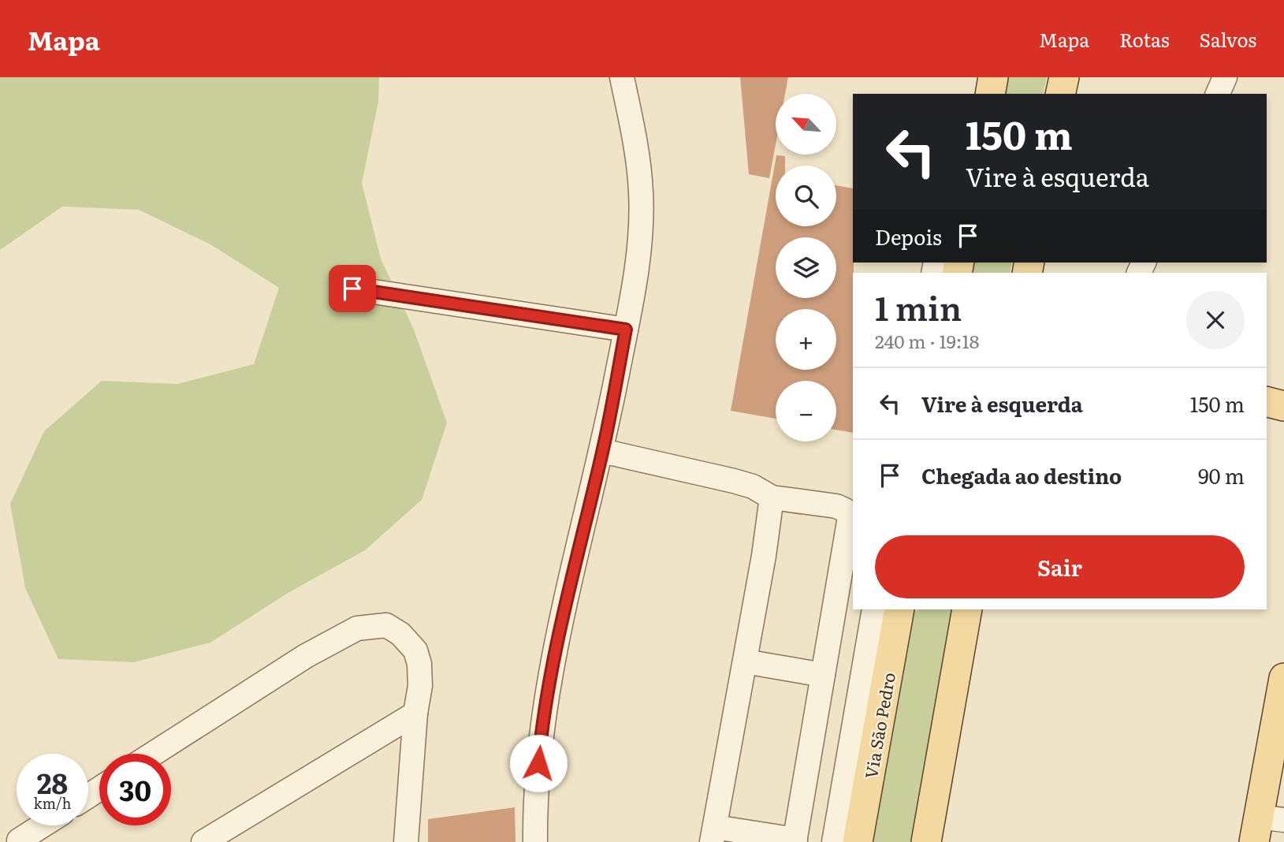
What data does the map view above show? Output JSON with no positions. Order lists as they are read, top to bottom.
{
  "streets": {
    "main road": ["Via São Pedro"]
  },
  "north": "top left",
  "page": {
    "header": "Mapa",
    "nav": ["Mapa", "Rotas", "Salvos"],
    "map_buttons": ["+", "−"],
    "turn": ["150 m", "Vire à esquerda"],
    "then": "Depois",
    "heading": ["1 min", "240 m · 19:18"],
    "list": [
      {
        "name": "Vire à esquerda",
        "value": "150 m"
      },
      {
        "name": "Chegada ao destino",
        "value": "90 m"
      }
    ],
    "buttons": "Sair",
    "speed": "28 km/h",
    "limit": "30"
  }
}
